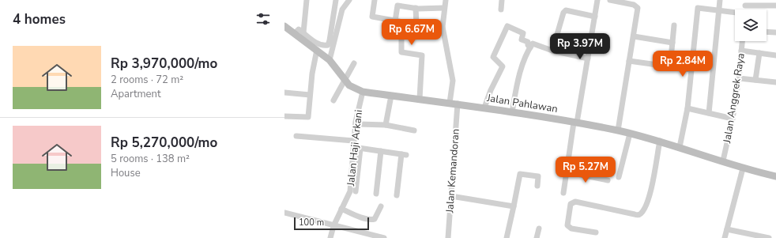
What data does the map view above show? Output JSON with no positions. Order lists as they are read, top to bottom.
{
  "streets": {
    "street": [
      "Jalan Anggrek Raya",
      "Jalan Pahlawan",
      "Jalan Haji Arkani",
      "Jalan Kemandoran"
    ]
  },
  "crossings": [
    ["Jalan Anggrek Raya", "Jalan Pahlawan"],
    ["Jalan Pahlawan", "Jalan Haji Arkani"],
    ["Jalan Pahlawan", "Jalan Kemandoran"]
  ],
  "scale_bar": "100 m",
  "page": {
    "heading": "4 homes",
    "price": [
      "Rp 6.67M",
      "Rp 3.97M",
      "Rp 2.84M",
      "Rp 5.27M"
    ],
    "list": [
      {
        "name": "Rp 3,970,000/mo",
        "note": "2 rooms · 72 m² · Apartment"
      },
      {
        "name": "Rp 5,270,000/mo",
        "note": "5 rooms · 138 m² · House"
      }
    ],
    "scale": "100 m"
  }
}
